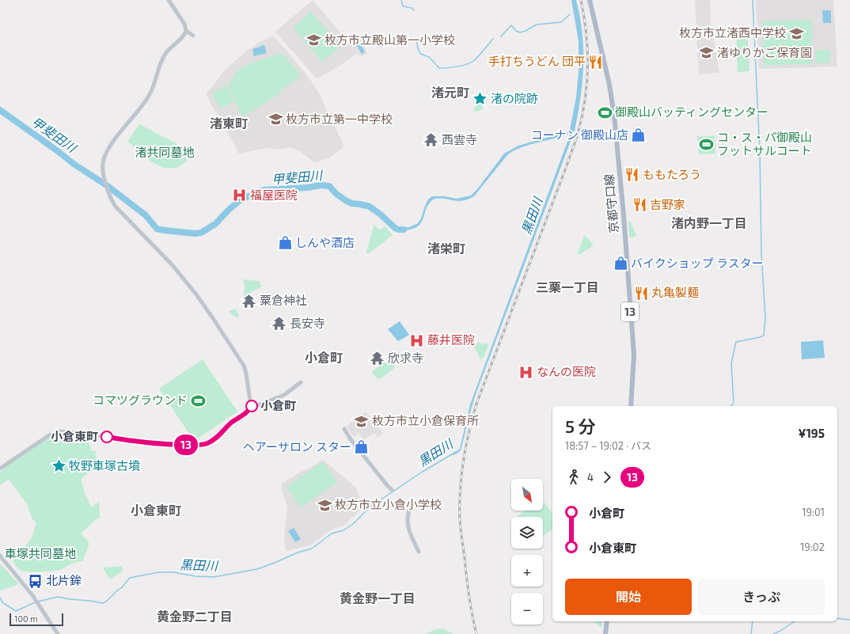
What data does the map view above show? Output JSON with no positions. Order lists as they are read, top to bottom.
{
  "streets": {
    "main road": ["京都守口線", "13"]
  },
  "districts": [
    "渚元町",
    "渚東町",
    "渚内野一丁目",
    "渚栄町",
    "三栗一丁目",
    "小倉町",
    "小倉東町",
    "黄金野一丁目",
    "黄金野二丁目"
  ],
  "water": ["甲斐田川", "黒田川"],
  "parks": ["渚共同墓地", "車塚共同墓地"],
  "places": {
    "school or university": [
      "枚方市立渚西中学校",
      "枚方市立殿山第一小学校",
      "渚ゆりかご保育園",
      "枚方市立第一中学校",
      "枚方市立小倉保育所",
      "枚方市立小倉小学校"
    ],
    "restaurant": [
      "手打ちうどん 団平",
      "ももたろう",
      "吉野家",
      "丸亀製麺"
    ],
    "place": ["渚の院跡", "牧野車塚古墳"],
    "sports": ["御殿山バッティングセンター", "コ・ス・パ御殿山 フットサルコート", "コマツグラウンド"],
    "shop": [
      "コーナン 御殿山店",
      "しんや酒店",
      "バイクショップ ラスター",
      "ヘアーサロン スター"
    ],
    "temple": [
      "西雲寺",
      "粟倉神社",
      "長安寺",
      "欣求寺"
    ],
    "hospital": ["福屋医院", "藤井医院", "なんの医院"],
    "other": ["小倉町", "小倉東町"],
    "bus stop": ["北片鉾"]
  },
  "lines": ["bus line 13"],
  "scale_bar": "100 m",
  "north": "bottom right",
  "page": {
    "on_map": "13",
    "heading": ["5 分", "18:57 – 19:02 · バス", "¥195"],
    "legs": ["4", "13"],
    "map_buttons": ["+", "−"],
    "list": [
      {
        "name": "小倉町",
        "value": "19:01"
      },
      {
        "name": "小倉東町",
        "value": "19:02"
      }
    ],
    "buttons": ["開始", "きっぷ"],
    "scale": "100 m"
  }
}
